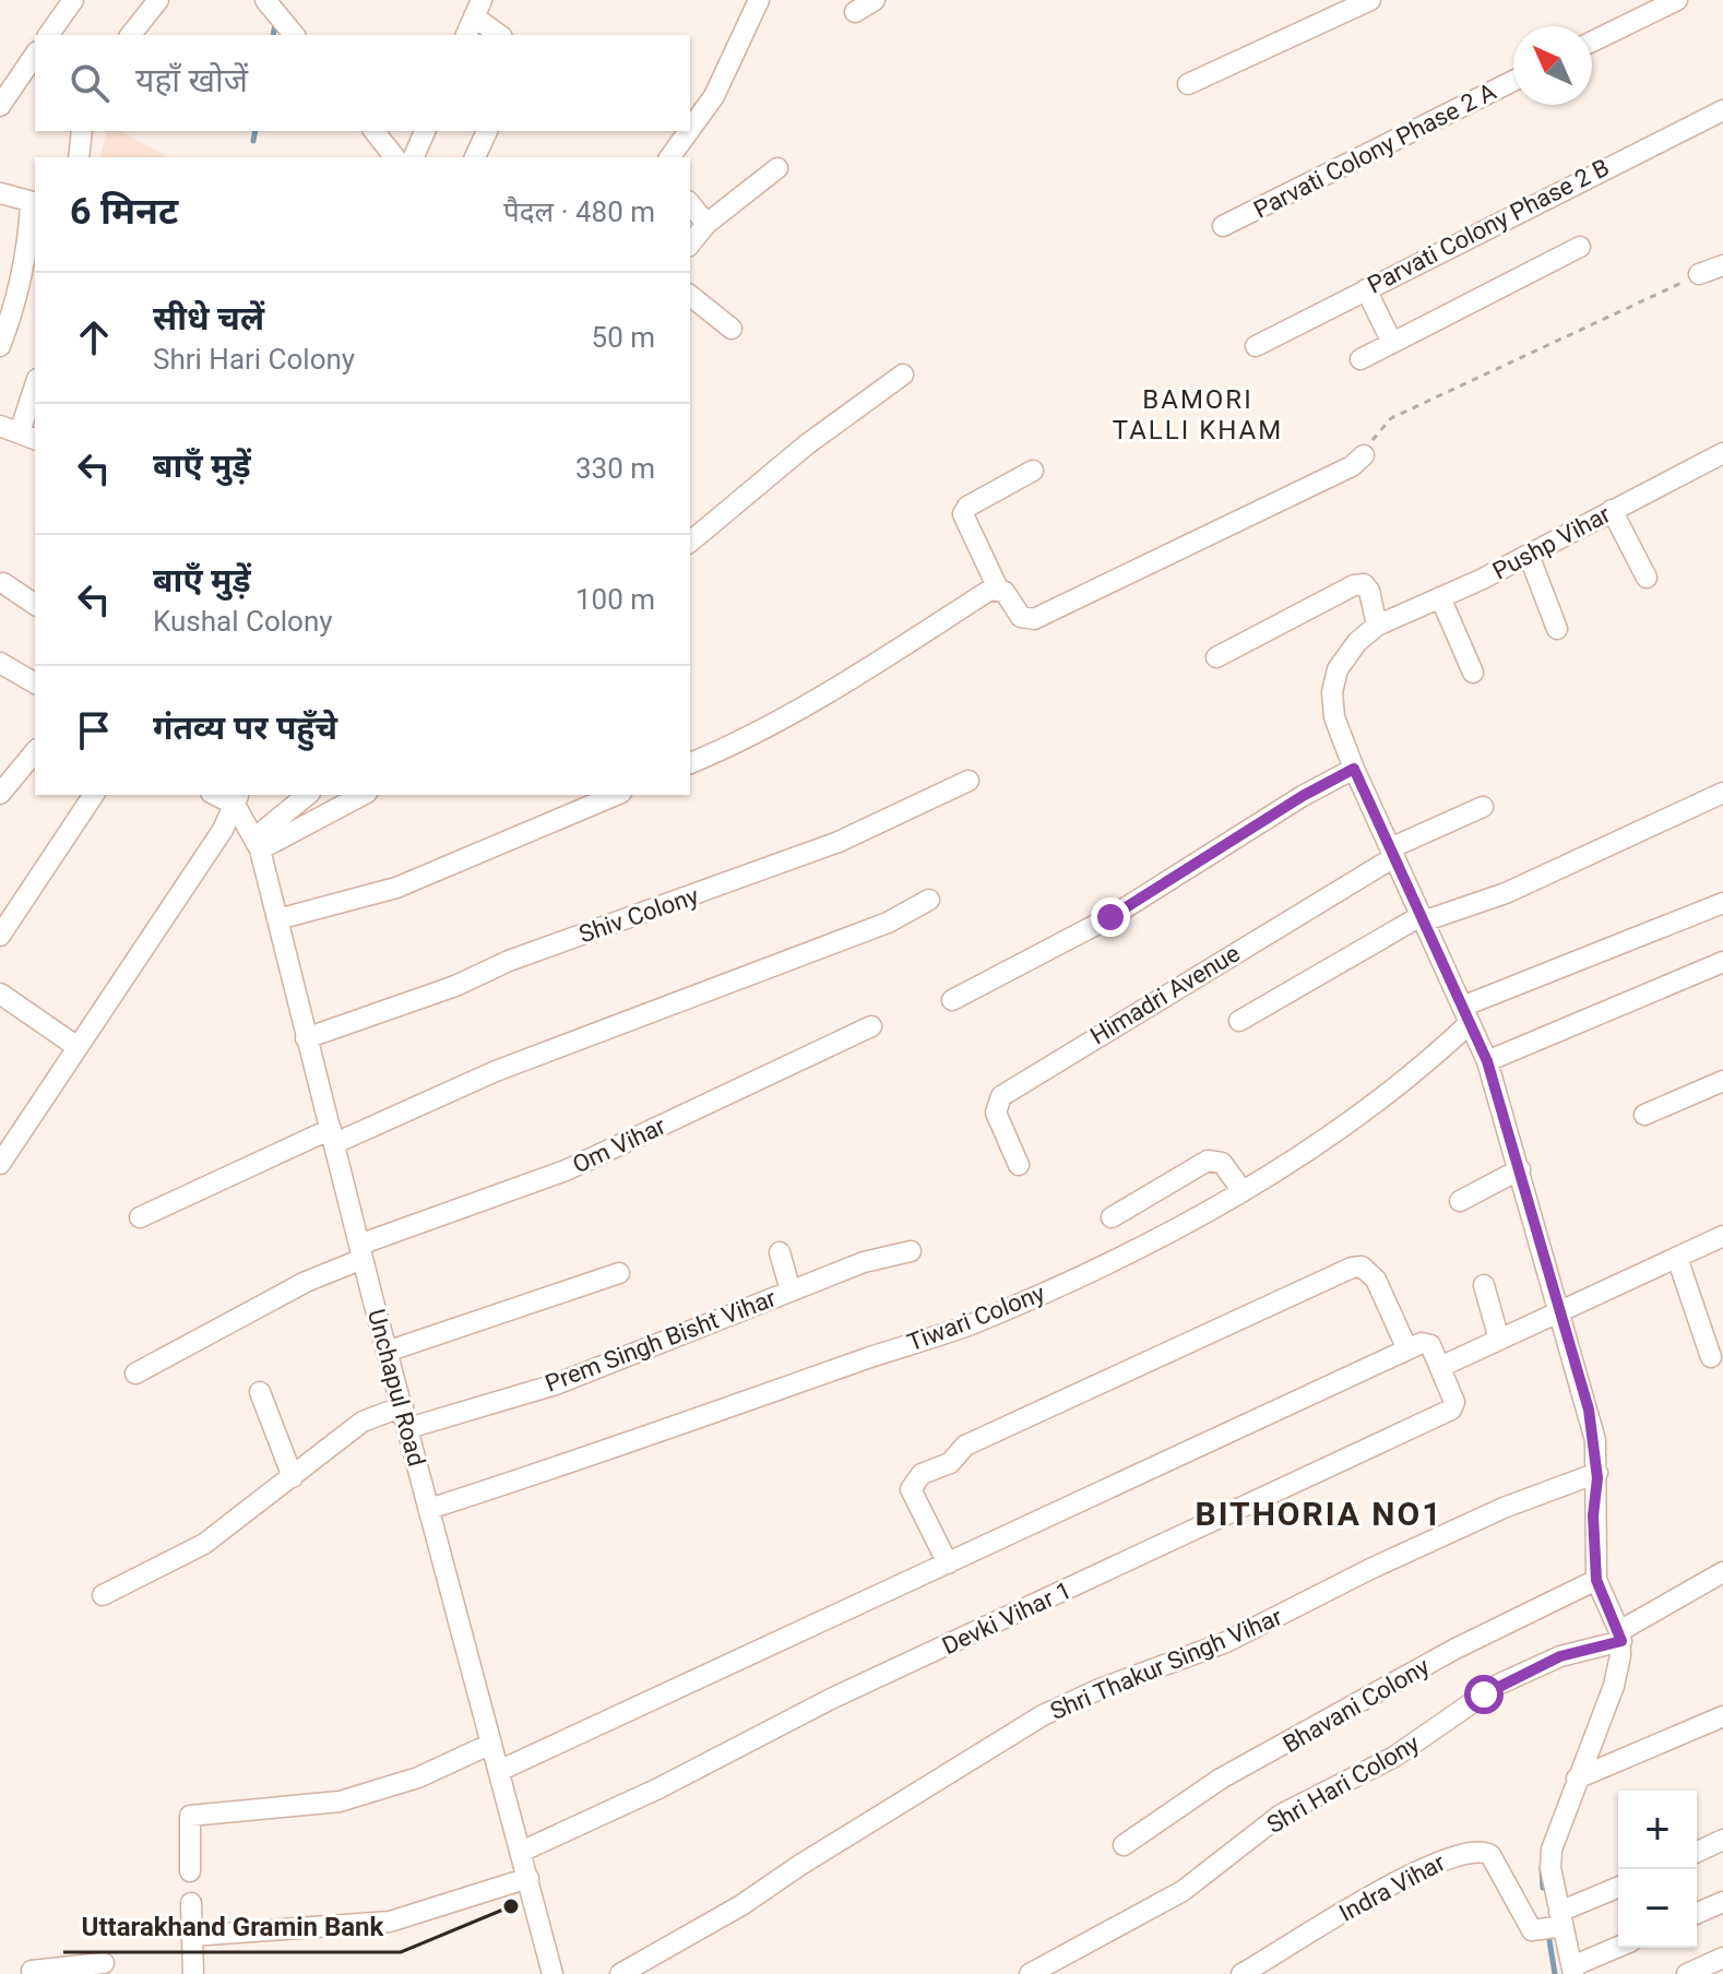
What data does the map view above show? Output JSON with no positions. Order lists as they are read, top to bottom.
{
  "streets": {
    "street": [
      "Parvati Colony Phase 2 A",
      "Parvati Colony Phase 2 B",
      "Pushp Vihar",
      "Shiv Colony",
      "Himadri Avenue",
      "Om Vihar",
      "Tiwari Colony",
      "Prem Singh Bisht Vihar",
      "Unchapul Road",
      "Devki Vihar 1",
      "Shri Thakur Singh Vihar",
      "Bhavani Colony",
      "Shri Hari Colony",
      "Indra Vihar"
    ]
  },
  "crossings": [
    ["Shiv Colony", "Unchapul Road"],
    ["Om Vihar", "Unchapul Road"],
    ["Tiwari Colony", "Unchapul Road"],
    ["Prem Singh Bisht Vihar", "Unchapul Road"],
    ["Unchapul Road", "Devki Vihar 1"]
  ],
  "districts": ["BAMORI TALLI KHAM", "BITHORIA NO1"],
  "places": ["Uttarakhand Gramin Bank"],
  "north": "top left",
  "page": {
    "search": "यहाँ खोजें",
    "heading": ["6 मिनट", "पैदल · 480 m"],
    "list": [
      ["सीधे चलें", "Shri Hari Colony", "50 m"],
      ["बाएँ मुड़ें", "330 m"],
      ["बाएँ मुड़ें", "Kushal Colony", "100 m"],
      "गंतव्य पर पहुँचे"
    ],
    "map_buttons": ["+", "−"]
  }
}
